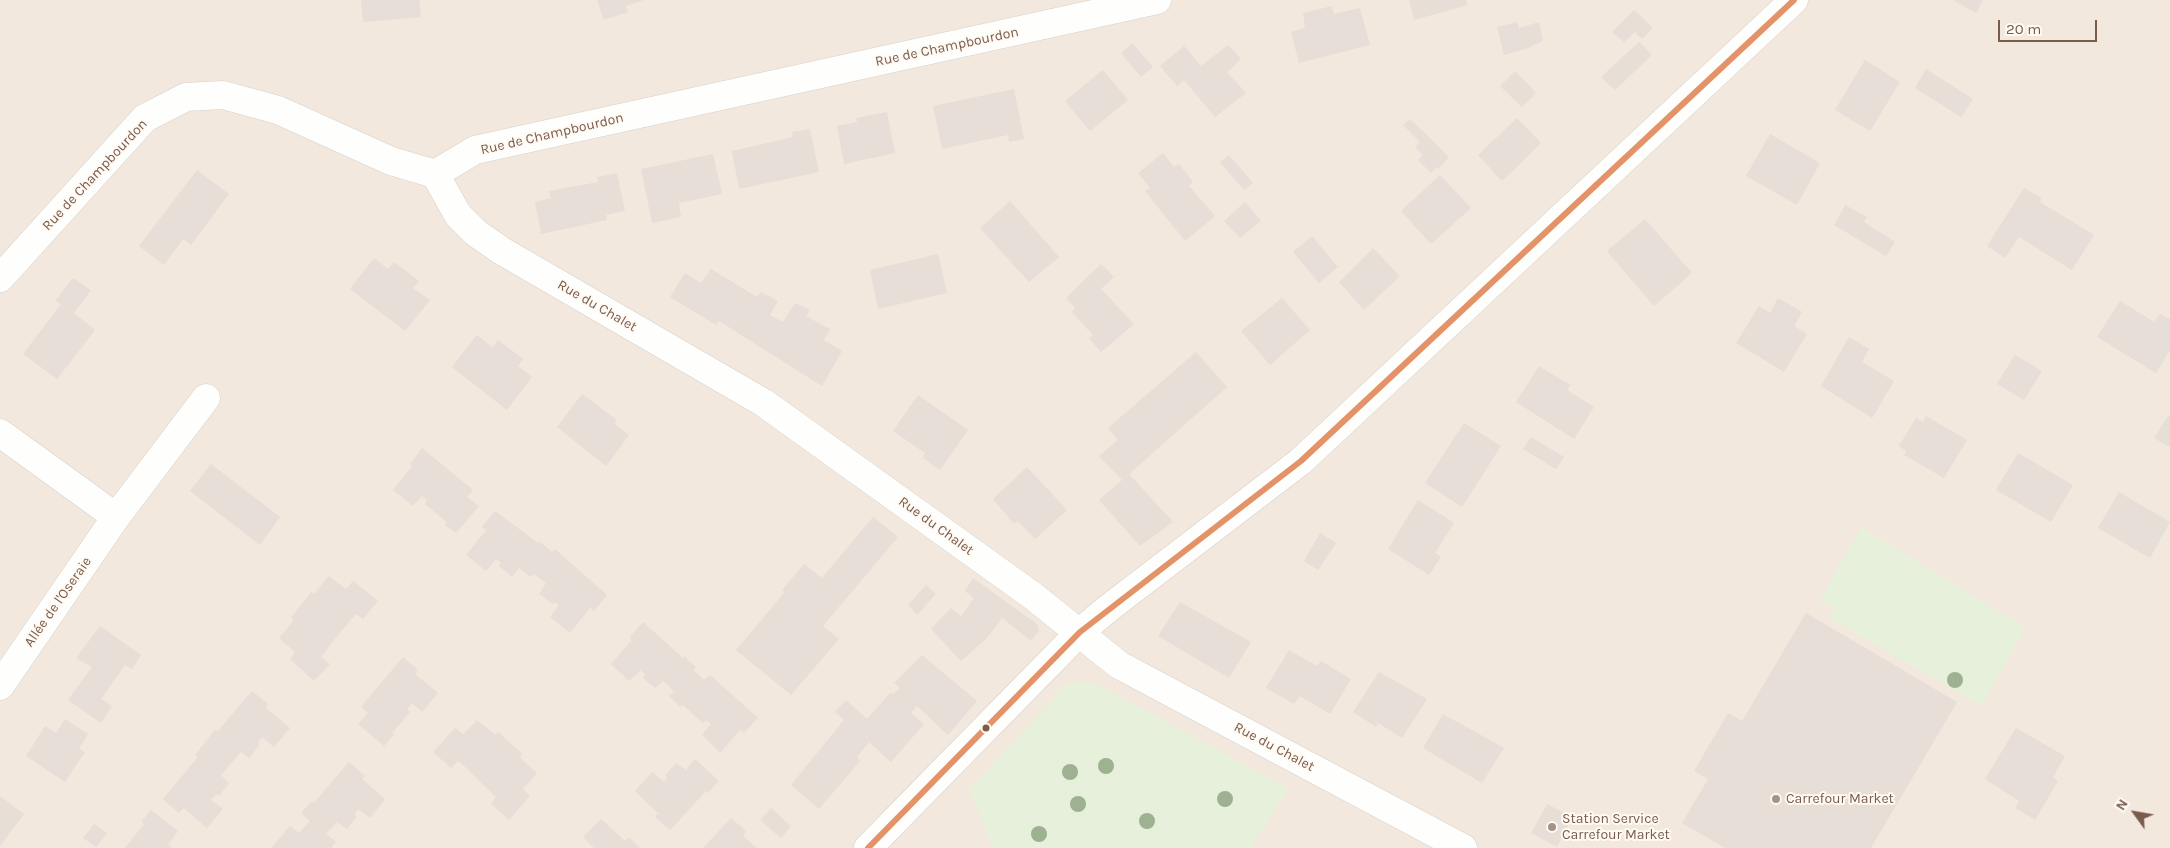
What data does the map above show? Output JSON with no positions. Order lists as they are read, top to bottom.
{
  "streets": {
    "street": ["Rue de Champbourdon", "Rue du Chalet", "Allée de l'Oseraie"]
  },
  "crossings": [
    ["Rue de Champbourdon", "Rue du Chalet"]
  ],
  "places": ["Carrefour Market", "Station Service Carrefour Market"],
  "scale_bar": "20 m",
  "north": "top left"
}
